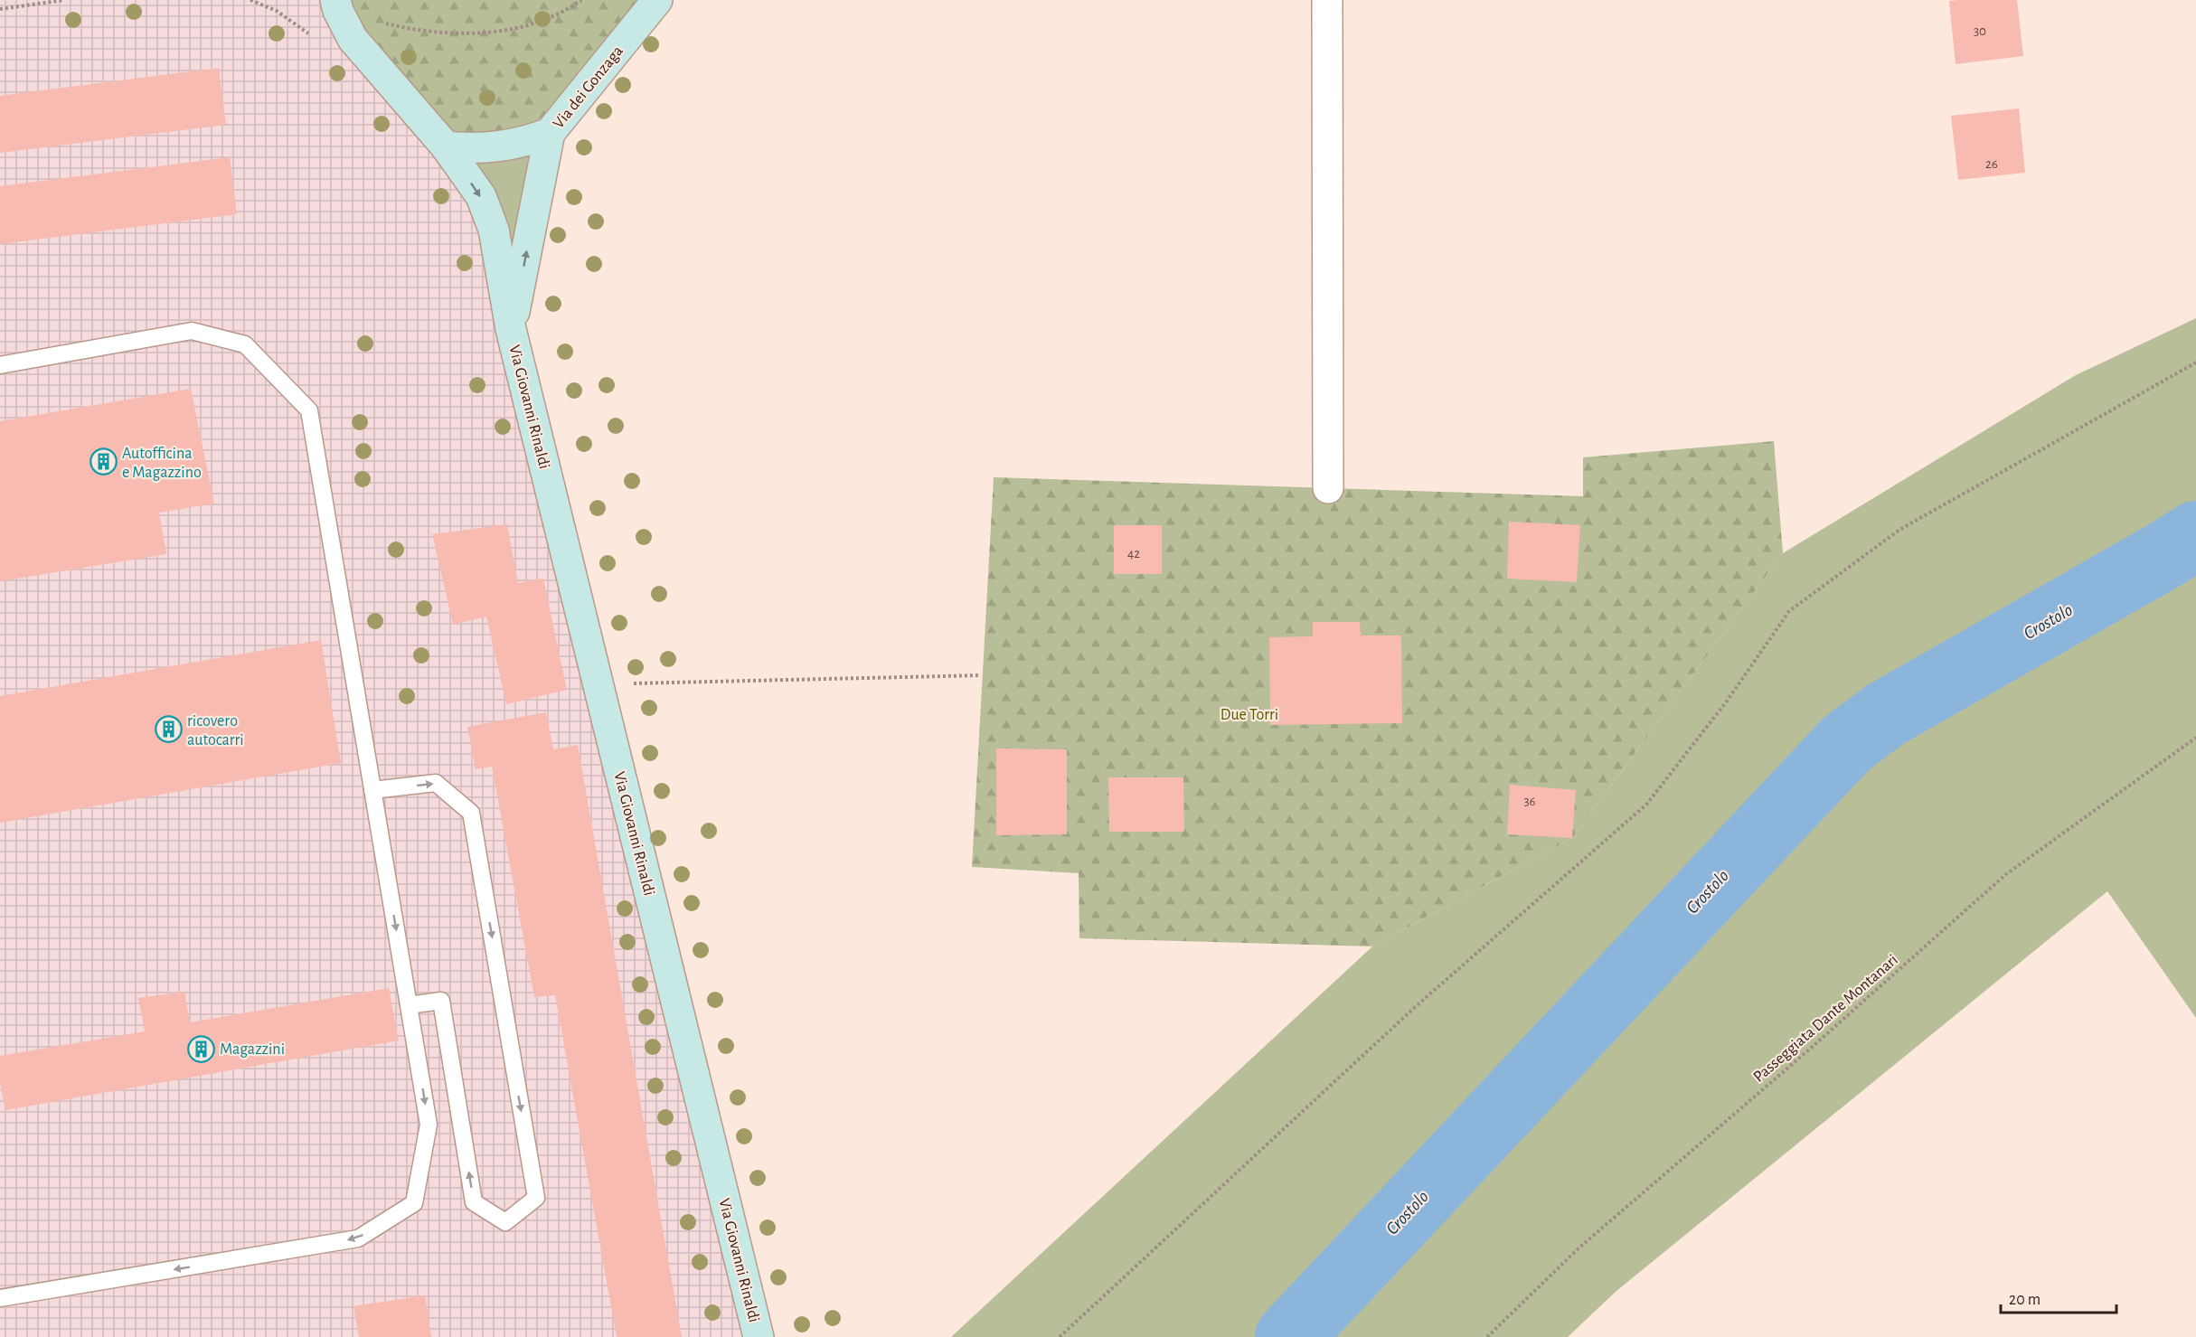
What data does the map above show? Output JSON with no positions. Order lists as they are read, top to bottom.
{
  "streets": {
    "street": ["Via dei Gonzaga", "Via Giovanni Rinaldi"],
    "path": ["Passeggiata Dante Montanari"]
  },
  "crossings": [
    ["Via dei Gonzaga", "Via Giovanni Rinaldi"]
  ],
  "water": ["Crostolo"],
  "parks": ["Due Torri"],
  "places": {
    "building": ["Autofficina e Magazzino", "ricovero autocarri", "Magazzini"]
  },
  "house_numbers": [
    "30",
    "26",
    "42",
    "36"
  ],
  "scale_bar": "20 m"
}
